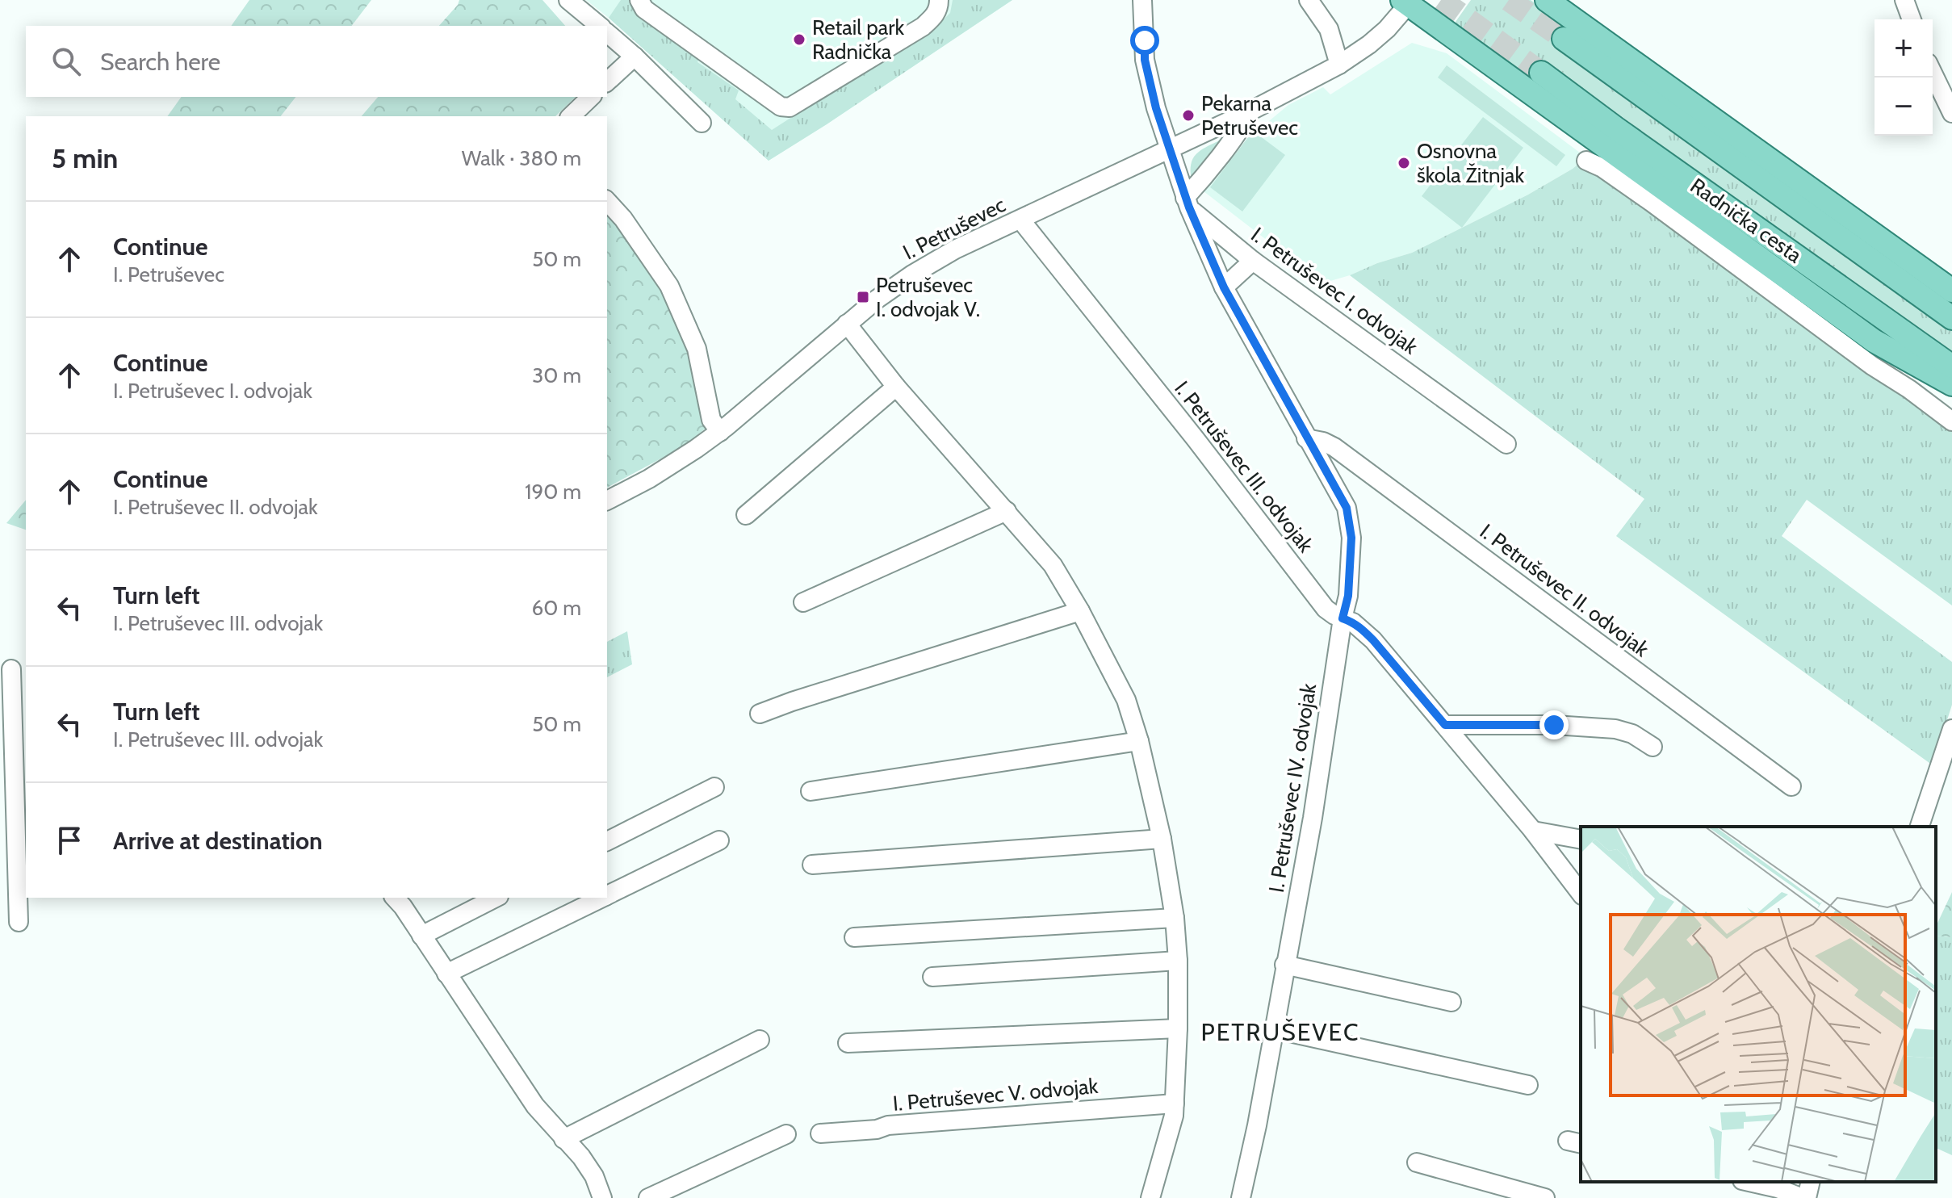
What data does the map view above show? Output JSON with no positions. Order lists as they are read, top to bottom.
{
  "streets": {
    "main road": ["Radnička cesta"],
    "street": [
      "I. Petruševec",
      "I. Petruševec I. odvojak",
      "I. Petruševec III. odvojak",
      "I. Petruševec II. odvojak",
      "I. Petruševec IV. odvojak",
      "I. Petruševec V. odvojak"
    ]
  },
  "crossings": [
    ["I. Petruševec", "I. Petruševec III. odvojak"],
    ["I. Petruševec III. odvojak", "I. Petruševec IV. odvojak"]
  ],
  "districts": ["PETRUŠEVEC"],
  "places": {
    "other": ["Retail park Radnička", "Pekarna Petruševec", "Osnovna škola Žitnjak"],
    "transit": ["Petruševec I. odvojak V."]
  },
  "page": {
    "map_buttons": ["+", "−"],
    "search": "Search here",
    "heading": ["5 min", "Walk · 380 m"],
    "list": [
      ["Continue", "I. Petruševec", "50 m"],
      ["Continue", "I. Petruševec I. odvojak", "30 m"],
      ["Continue", "I. Petruševec II. odvojak", "190 m"],
      ["Turn left", "I. Petruševec III. odvojak", "60 m"],
      ["Turn left", "I. Petruševec III. odvojak", "50 m"],
      "Arrive at destination"
    ]
  }
}
